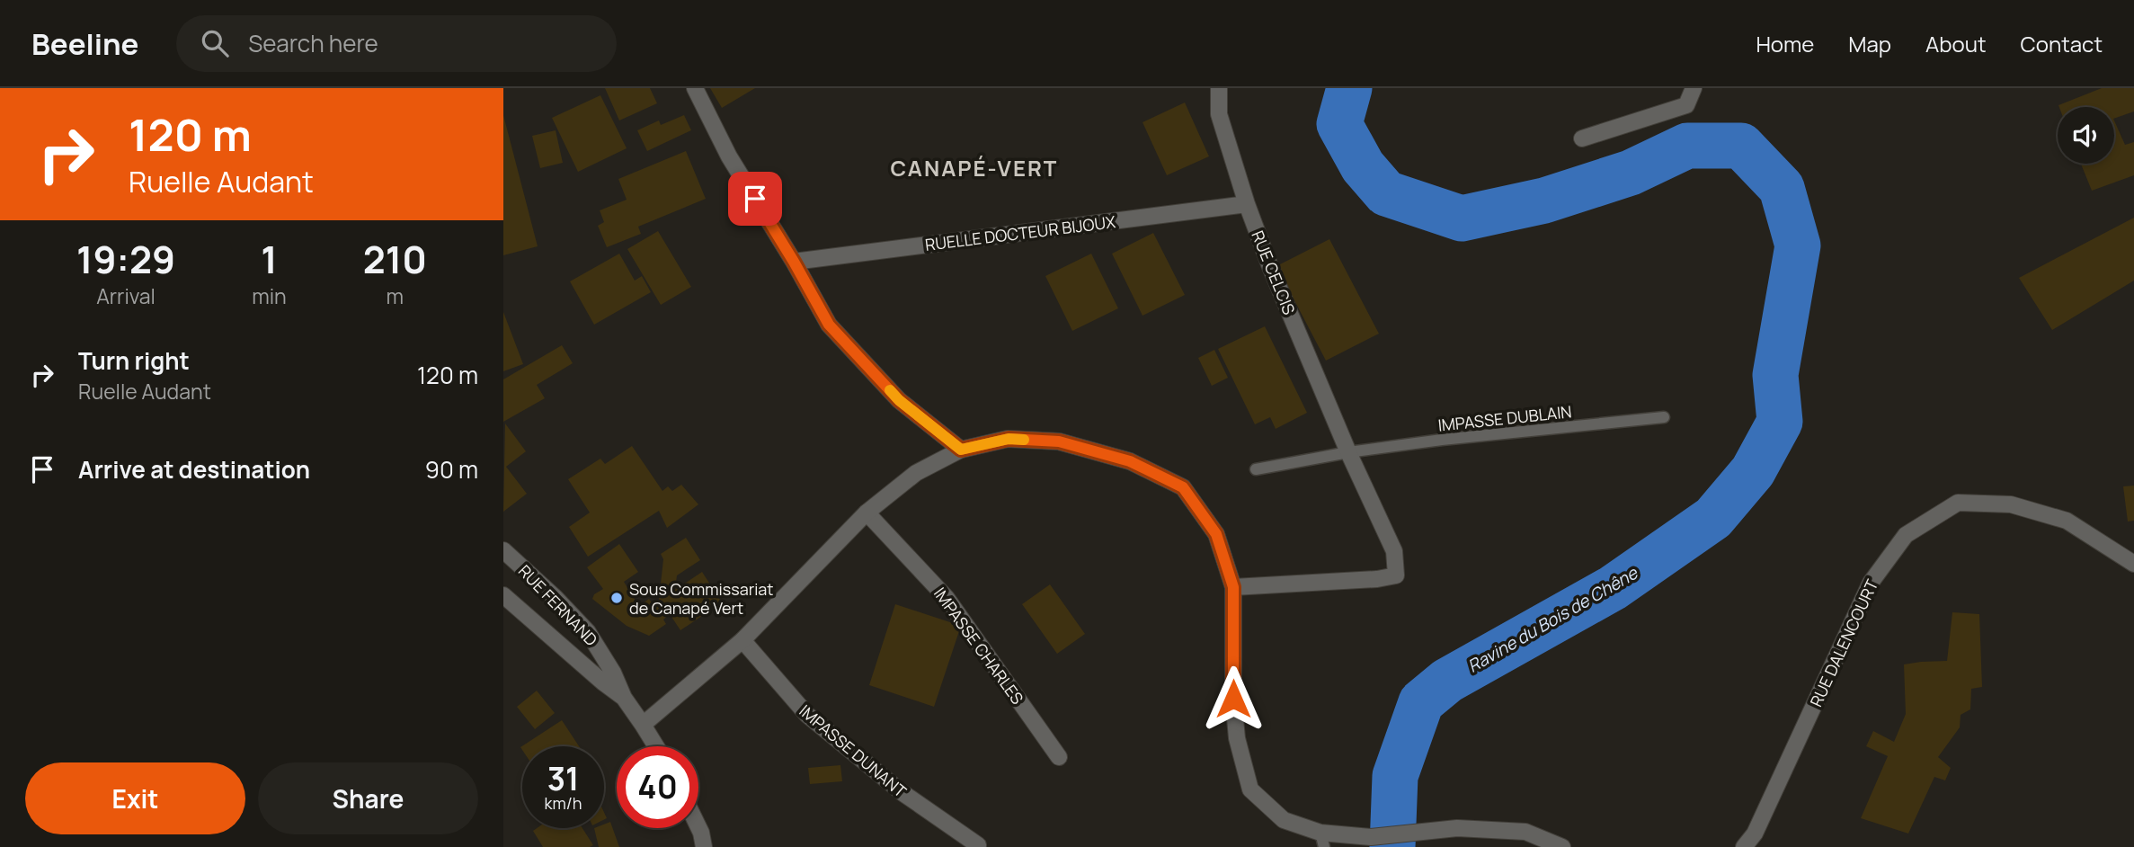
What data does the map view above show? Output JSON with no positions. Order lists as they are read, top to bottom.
{
  "streets": {
    "street": [
      "RUELLE DOCTEUR BIJOUX",
      "RUE CELCIS",
      "RUE FERNAND",
      "RUE DALENCOURT",
      "IMPASSE CHARLES",
      "IMPASSE DUNANT"
    ],
    "lane": ["IMPASSE DUBLAIN"]
  },
  "crossings": [
    ["RUELLE DOCTEUR BIJOUX", "RUE CELCIS"],
    ["RUE CELCIS", "IMPASSE DUBLAIN"]
  ],
  "districts": ["CANAPÉ-VERT"],
  "water": ["Ravine du Bois de Chêne"],
  "places": ["Sous Commissariat de Canapé Vert"],
  "page": {
    "header": "Beeline",
    "search": "Search here",
    "nav": [
      "Home",
      "Map",
      "About",
      "Contact"
    ],
    "turn": ["120 m", "Ruelle Audant"],
    "eta": [
      "19:29",
      "Arrival",
      "1",
      "min",
      "210",
      "m"
    ],
    "list": [
      {
        "name": "Turn right",
        "note": "Ruelle Audant",
        "value": "120 m"
      },
      {
        "name": "Arrive at destination",
        "value": "90 m"
      }
    ],
    "speed": "31 km/h",
    "limit": "40",
    "buttons": ["Exit", "Share"]
  }
}
